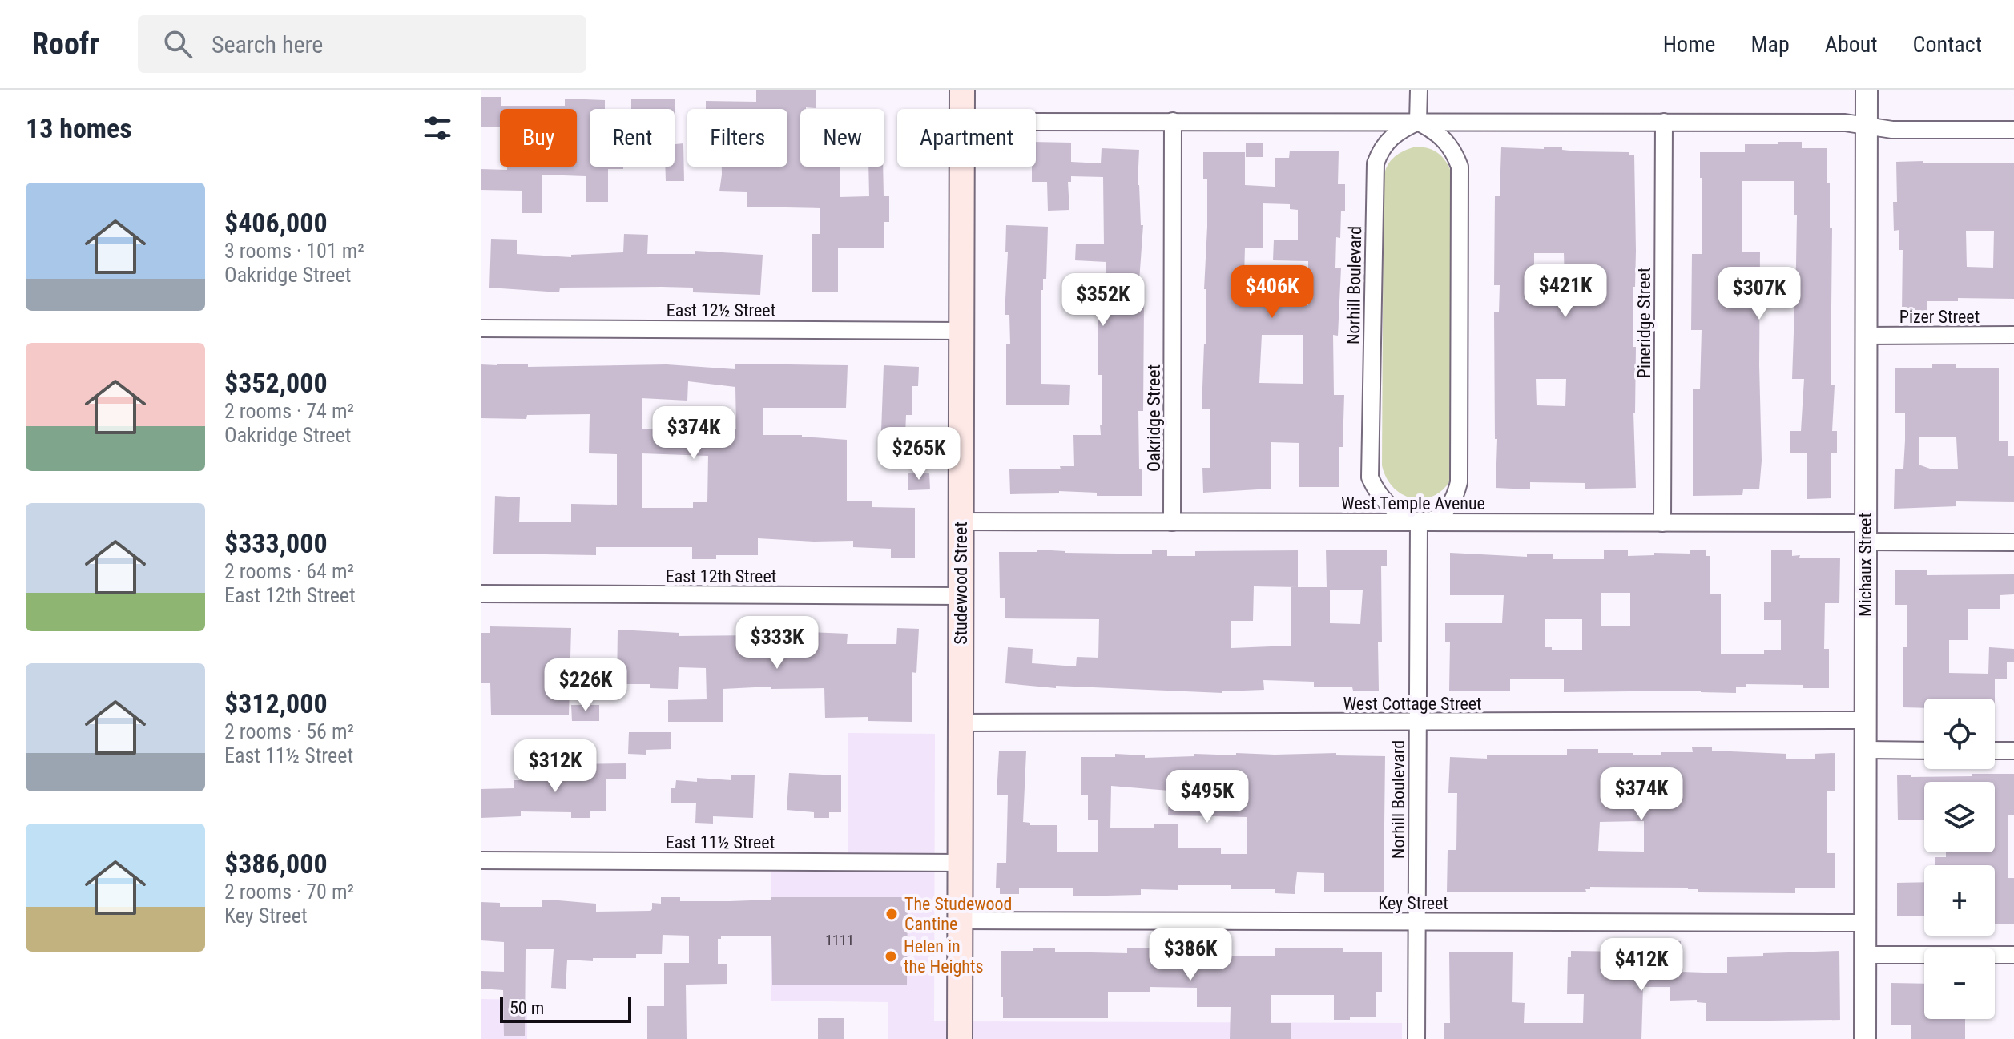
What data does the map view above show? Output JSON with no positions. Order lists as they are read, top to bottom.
{
  "streets": {
    "main road": ["Studewood Street"],
    "street": [
      "Norhill Boulevard",
      "East 12½ Street",
      "Pizer Street",
      "Pineridge Street",
      "Oakridge Street",
      "West Temple Avenue",
      "Michaux Street",
      "East 12th Street",
      "West Cottage Street",
      "East 11½ Street",
      "Key Street"
    ]
  },
  "crossings": [
    ["Norhill Boulevard", "West Temple Avenue"],
    ["Norhill Boulevard", "West Cottage Street"],
    ["Norhill Boulevard", "Key Street"],
    ["East 12½ Street", "Studewood Street"],
    ["Pizer Street", "Michaux Street"],
    ["Pineridge Street", "West Temple Avenue"],
    ["Oakridge Street", "West Temple Avenue"],
    ["West Temple Avenue", "Michaux Street"],
    ["West Temple Avenue", "Studewood Street"],
    ["Michaux Street", "West Cottage Street"],
    ["Michaux Street", "Key Street"],
    ["East 12th Street", "Studewood Street"],
    ["Studewood Street", "West Cottage Street"],
    ["Studewood Street", "East 11½ Street"],
    ["Studewood Street", "Key Street"]
  ],
  "places": ["The Studewood Cantine", "Helen in the Heights"],
  "house_numbers": ["1111"],
  "scale_bar": "50 m",
  "page": {
    "header": "Roofr",
    "search": "Search here",
    "nav": [
      "Home",
      "Map",
      "About",
      "Contact"
    ],
    "heading": "13 homes",
    "chip": [
      "Buy",
      "Rent",
      "Filters",
      "New",
      "Apartment"
    ],
    "list": [
      {
        "name": "$406,000",
        "note": "3 rooms · 101 m² · Oakridge Street"
      },
      {
        "name": "$352,000",
        "note": "2 rooms · 74 m² · Oakridge Street"
      },
      {
        "name": "$333,000",
        "note": "2 rooms · 64 m² · East 12th Street"
      },
      {
        "name": "$312,000",
        "note": "2 rooms · 56 m² · East 11½ Street"
      },
      {
        "name": "$386,000",
        "note": "2 rooms · 70 m² · Key Street"
      }
    ],
    "price": [
      "$421K",
      "$406K",
      "$307K",
      "$352K",
      "$374K",
      "$265K",
      "$333K",
      "$226K",
      "$312K",
      "$374K",
      "$495K",
      "$386K",
      "$412K"
    ],
    "map_buttons": ["+", "−"],
    "scale": "50 m"
  }
}
